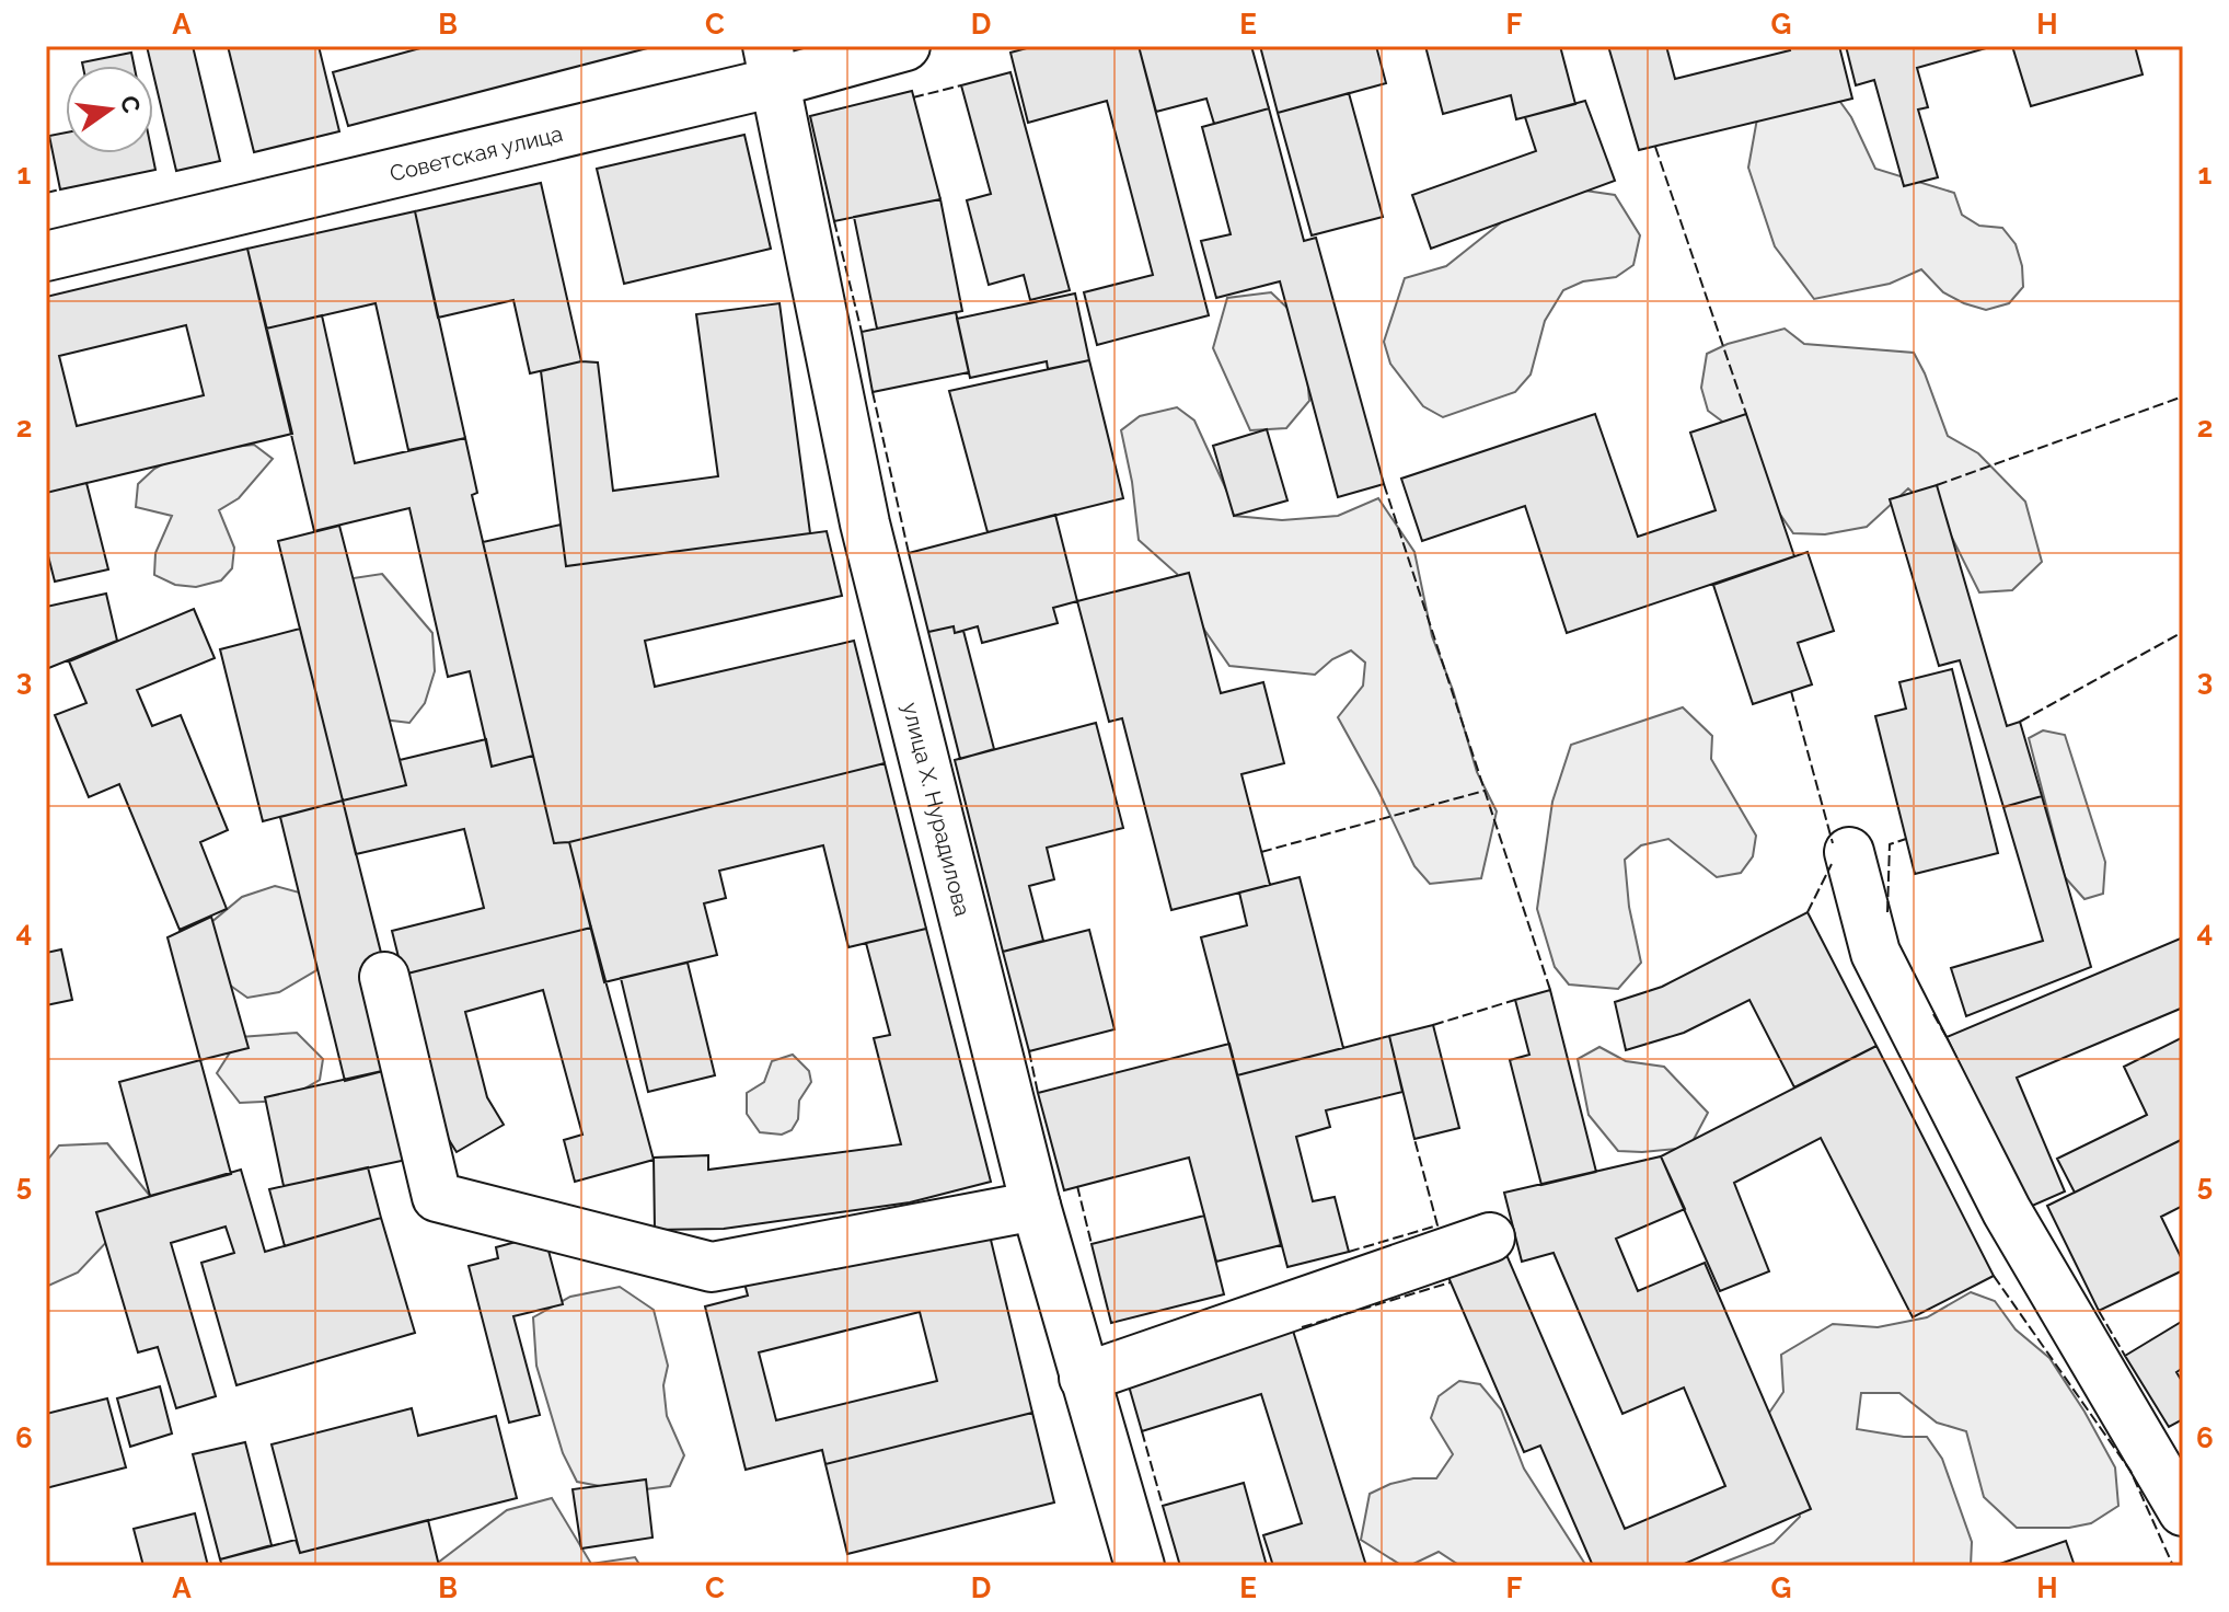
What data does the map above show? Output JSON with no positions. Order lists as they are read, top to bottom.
{
  "streets": {
    "street": ["Советская улица", "улица Х. Нурадилова"]
  },
  "crossings": [
    ["Советская улица", "улица Х. Нурадилова"]
  ],
  "north": "right",
  "grid": {
    "columns": [
      "A",
      "B",
      "C",
      "D",
      "E",
      "F",
      "G",
      "H"
    ],
    "rows": [
      "1",
      "2",
      "3",
      "4",
      "5",
      "6"
    ]
  }
}
